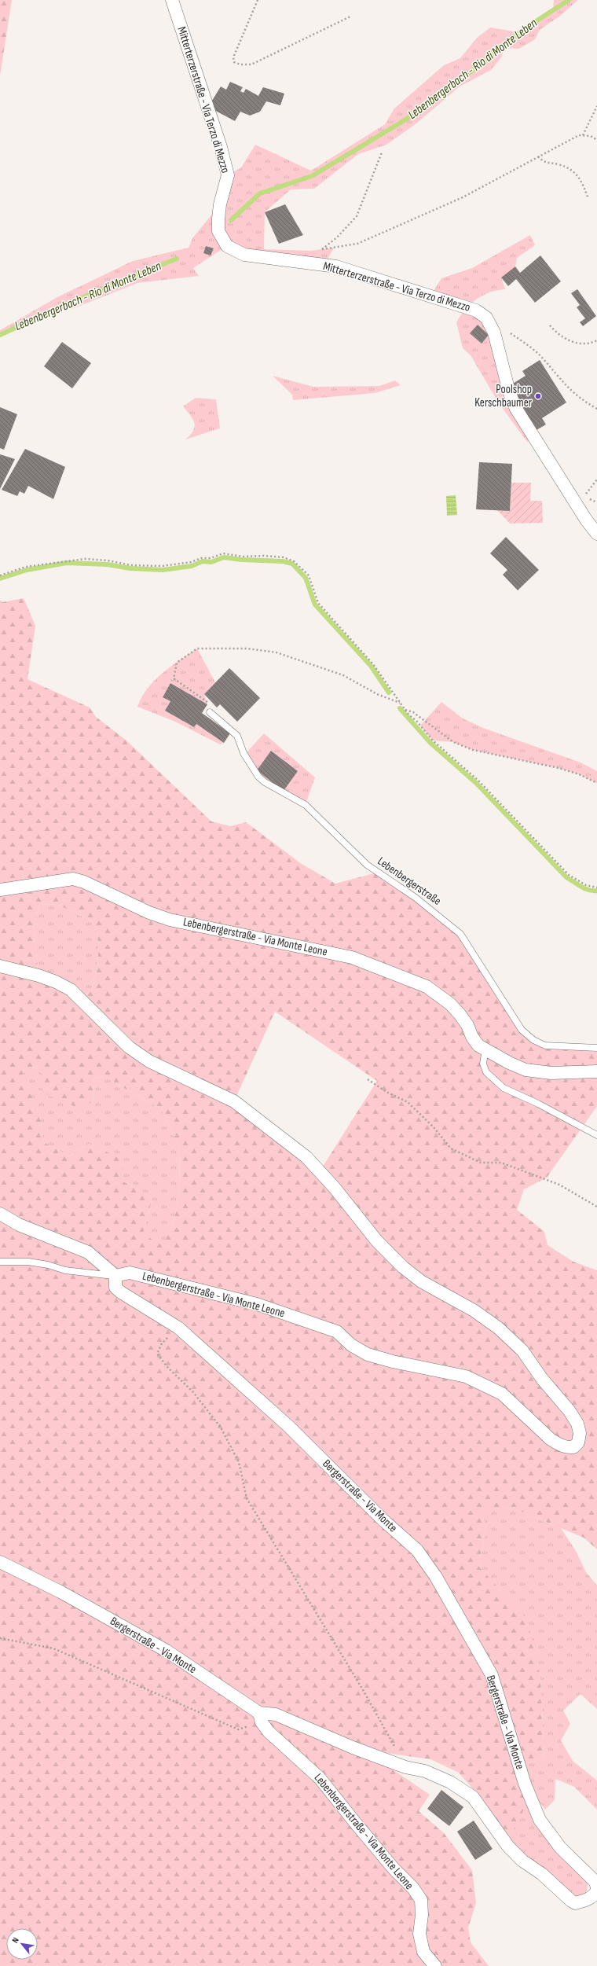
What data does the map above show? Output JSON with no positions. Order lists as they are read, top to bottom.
{
  "streets": {
    "street": ["Mitterterzerstraße - Via Terzo di Mezzo", "Lebenbergerstraße - Via Monte Leone", "Bergerstraße - Via Monte"],
    "lane": ["Lebenbergerstraße"]
  },
  "crossings": [
    ["Lebenbergerstraße - Via Monte Leone", "Bergerstraße - Via Monte"]
  ],
  "water": ["Lebenbergerbach - Rio di Monte Leben"],
  "places": ["Poolshop Kerschbaumer"],
  "north": "top left"
}
